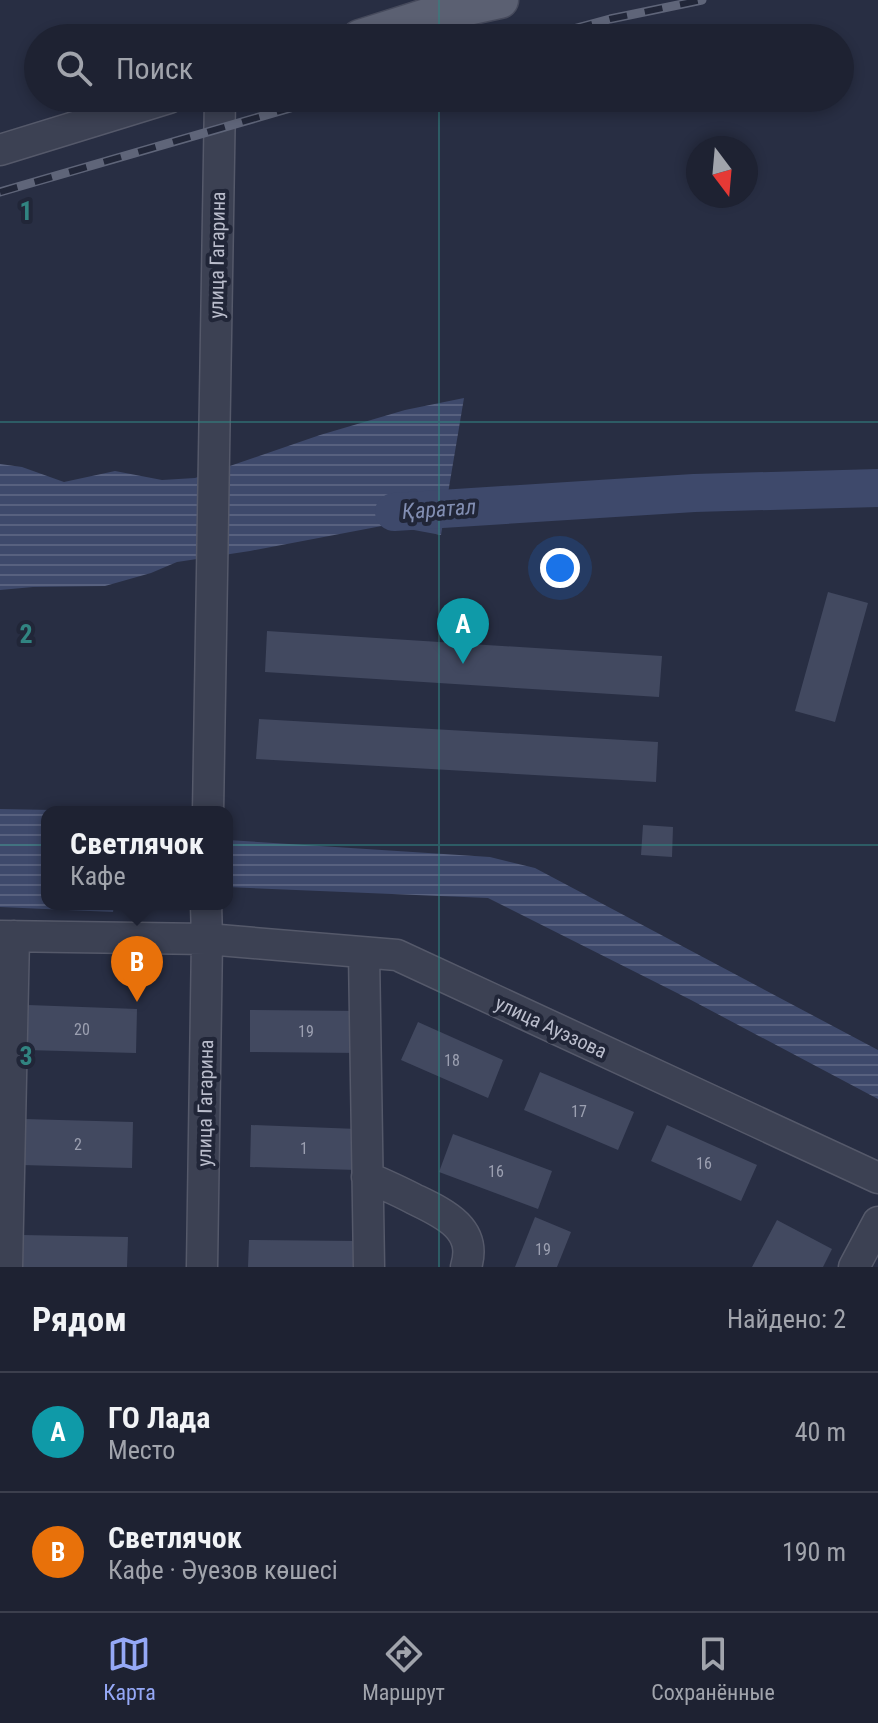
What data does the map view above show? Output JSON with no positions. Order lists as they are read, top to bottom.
{
  "streets": {
    "street": ["улица Гагарина", "улица Ауэзова"]
  },
  "crossings": [
    ["улица Гагарина", "улица Ауэзова"]
  ],
  "water": ["Қаратал"],
  "house_numbers": [
    "20",
    "19",
    "18",
    "17",
    "2",
    "1",
    "16",
    "16",
    "19"
  ],
  "north": "bottom",
  "page": {
    "search": "Поиск",
    "pins": ["A", "B"],
    "popup": ["Светлячок", "Кафе"],
    "heading": ["Рядом", "Найдено: 2"],
    "list": [
      {
        "mark": "A",
        "name": "ГО Лада",
        "note": "Место",
        "value": "40 m"
      },
      {
        "mark": "B",
        "name": "Светлячок",
        "note": "Кафе · Әуезов көшесі",
        "value": "190 m"
      }
    ],
    "nav": ["Карта", "Маршрут", "Сохранённые"]
  },
  "grid": {
    "rows": ["1", "2", "3"]
  }
}
